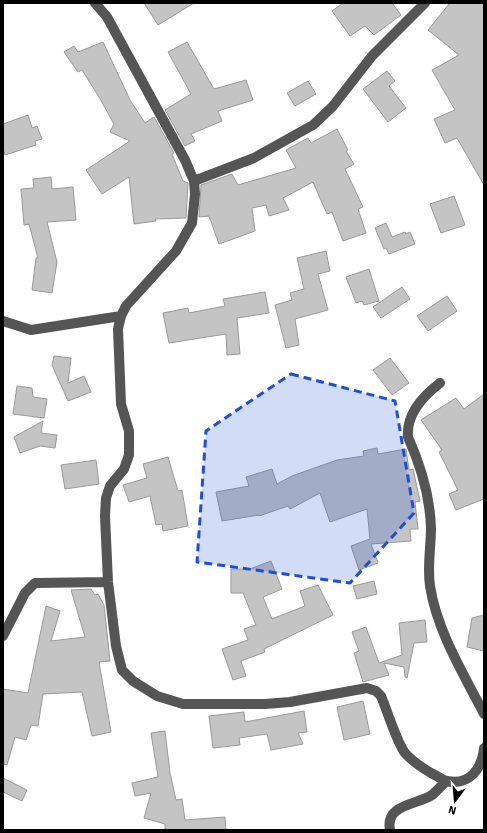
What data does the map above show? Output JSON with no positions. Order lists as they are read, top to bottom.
{
  "north": "bottom"
}
